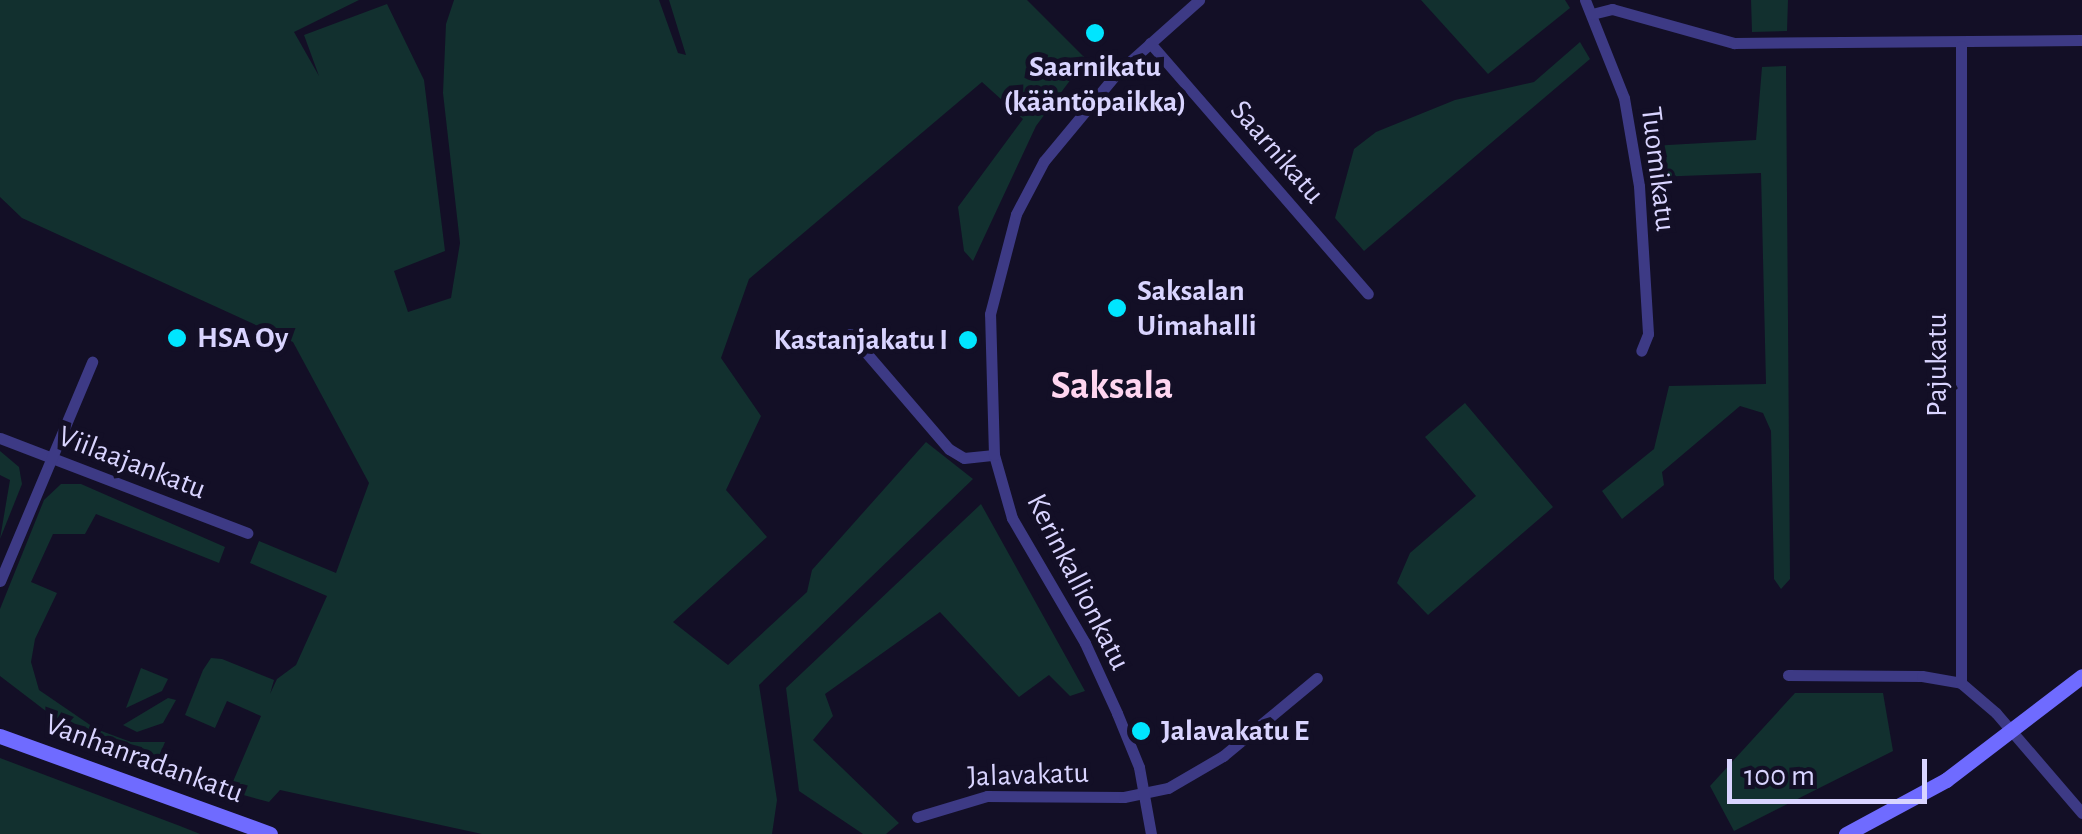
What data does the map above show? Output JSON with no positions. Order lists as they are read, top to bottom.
{
  "streets": {
    "street": [
      "Saarnikatu",
      "Tuomikatu",
      "Pajukatu",
      "Viilaajankatu",
      "Kerinkallionkatu",
      "Vanhanradankatu",
      "Jalavakatu"
    ]
  },
  "crossings": [
    ["Saarnikatu", "Kerinkallionkatu"],
    ["Kerinkallionkatu", "Jalavakatu"]
  ],
  "districts": ["Saksala"],
  "places": [
    "Saarnikatu (kääntöpaikka)",
    "Saksalan Uimahalli",
    "HSA Oy",
    "Kastanjakatu I",
    "Jalavakatu E"
  ],
  "scale_bar": "100 m"
}
